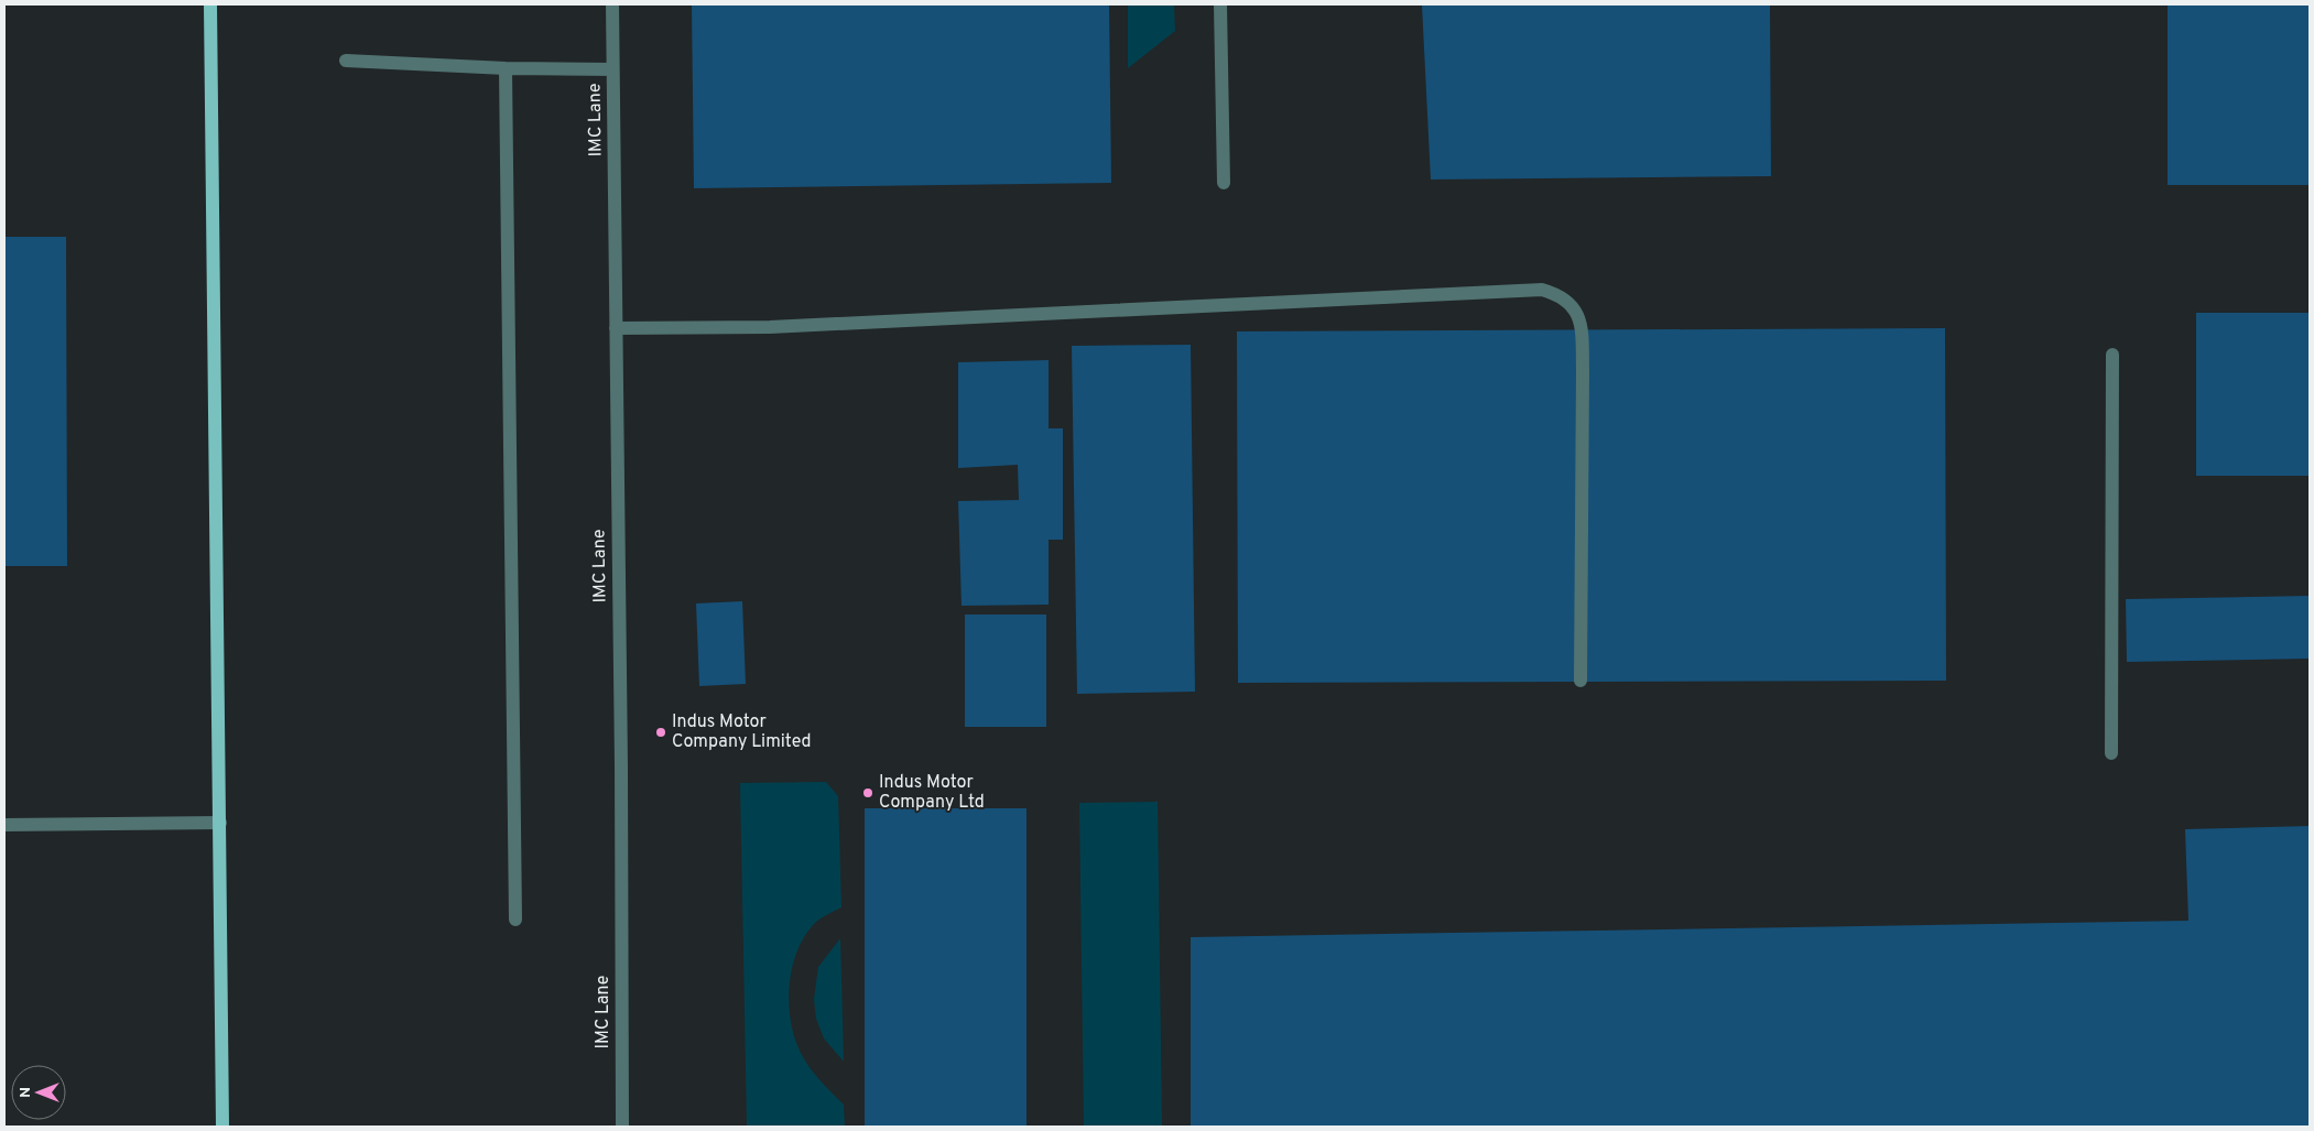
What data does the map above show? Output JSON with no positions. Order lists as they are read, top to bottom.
{
  "streets": {
    "lane": ["IMC Lane"]
  },
  "places": ["Indus Motor Company Limited", "Indus Motor Company Ltd"],
  "north": "left"
}
